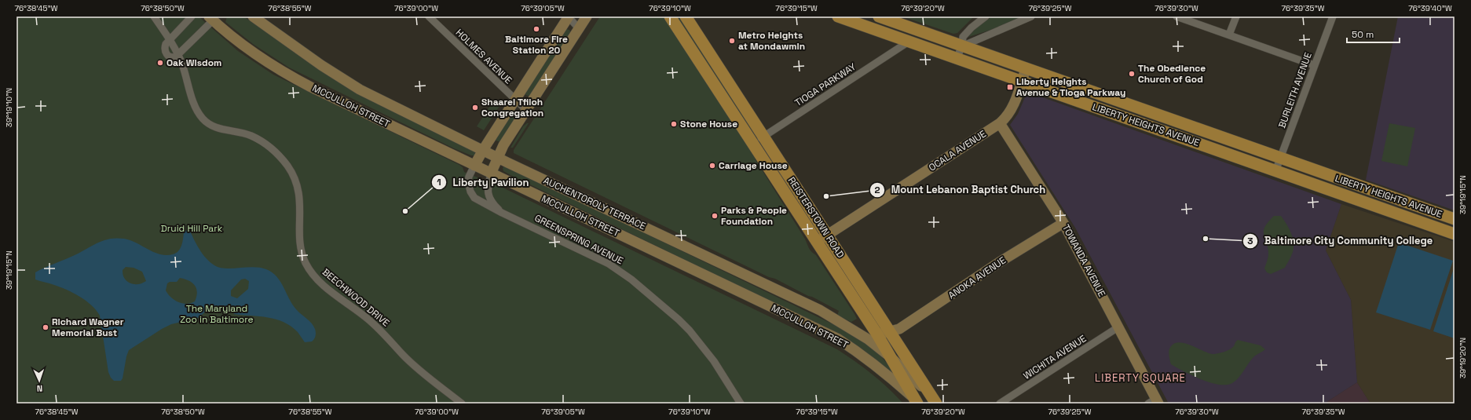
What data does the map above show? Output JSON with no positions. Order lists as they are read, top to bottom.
{
  "streets": {
    "main road": [
      "MCCULLOH STREET",
      "LIBERTY HEIGHTS AVENUE",
      "OCALA AVENUE",
      "AUCHENTOROLY TERRACE",
      "REISTERSTOWN ROAD",
      "TOWANDA AVENUE",
      "ANOKA AVENUE"
    ],
    "street": [
      "HOLMES AVENUE",
      "TIOGA PARKWAY",
      "BURLEITH AVENUE",
      "GREENSPRING AVENUE",
      "BEECHWOOD DRIVE",
      "WICHITA AVENUE"
    ]
  },
  "crossings": [
    ["TIOGA PARKWAY", "LIBERTY HEIGHTS AVENUE"],
    ["TIOGA PARKWAY", "REISTERSTOWN ROAD"],
    ["BURLEITH AVENUE", "LIBERTY HEIGHTS AVENUE"],
    ["MCCULLOH STREET", "REISTERSTOWN ROAD"],
    ["MCCULLOH STREET", "GREENSPRING AVENUE"],
    ["LIBERTY HEIGHTS AVENUE", "OCALA AVENUE"],
    ["OCALA AVENUE", "REISTERSTOWN ROAD"],
    ["OCALA AVENUE", "TOWANDA AVENUE"],
    ["AUCHENTOROLY TERRACE", "REISTERSTOWN ROAD"],
    ["REISTERSTOWN ROAD", "ANOKA AVENUE"],
    ["TOWANDA AVENUE", "ANOKA AVENUE"],
    ["TOWANDA AVENUE", "WICHITA AVENUE"]
  ],
  "districts": ["LIBERTY SQUARE"],
  "parks": ["Druid Hill Park", "The Maryland Zoo in Baltimore"],
  "places": {
    "other": [
      "Baltimore Fire Station 20",
      "Metro Heights at Mondawmin",
      "Oak Wisdom",
      "The Obedience Church of God",
      "Shaarei Tfiloh Congregation",
      "Stone House",
      "Carriage House",
      "Mount Lebanon Baptist Church",
      "Liberty Pavilion",
      "Parks & People Foundation",
      "Baltimore City Community College",
      "Richard Wagner Memorial Bust"
    ],
    "transit": ["Liberty Heights Avenue & Tioga Parkway"]
  },
  "scale_bar": "50 m",
  "north": "bottom",
  "coordinates": [
    "76°38'45\"W",
    "76°38'50\"W",
    "76°38'55\"W",
    "76°39'00\"W",
    "76°39'05\"W",
    "76°39'10\"W",
    "76°39'15\"W",
    "76°39'20\"W",
    "76°39'25\"W",
    "76°39'30\"W",
    "76°39'35\"W",
    "76°39'40\"W",
    "39°19'10\"N",
    "39°19'15\"N",
    "39°19'20\"N"
  ]
}
